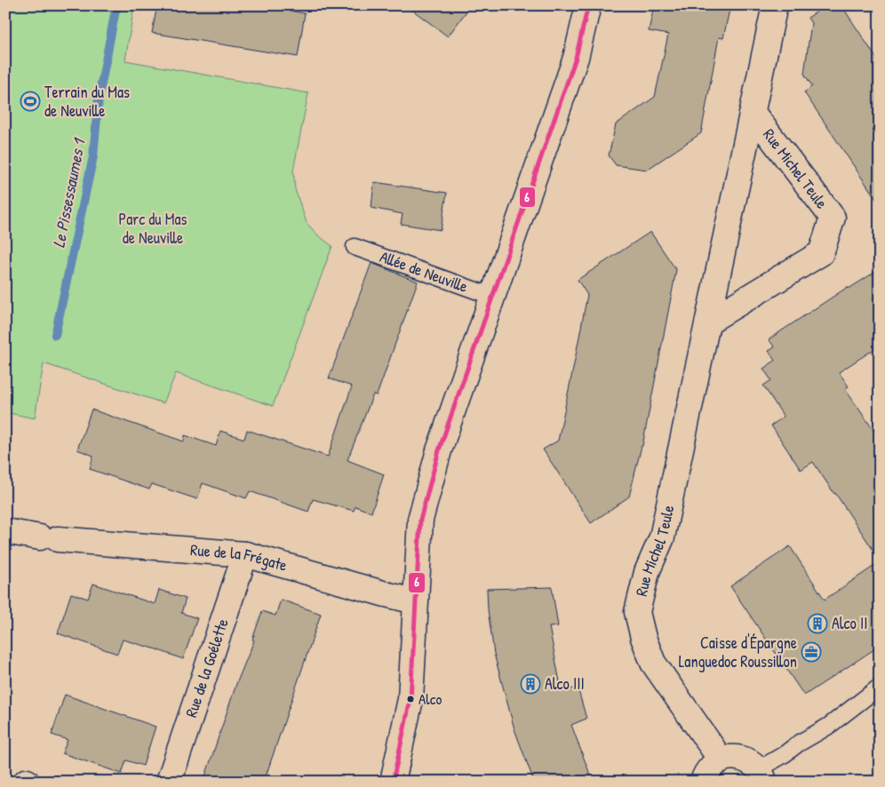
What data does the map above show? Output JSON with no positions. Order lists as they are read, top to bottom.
{
  "streets": {
    "street": ["Rue Michel Teule", "Rue de la Frégate", "Rue de la Goélette"],
    "lane": ["Allée de Neuville"]
  },
  "crossings": [
    ["Rue de la Frégate", "Rue de la Goélette"]
  ],
  "water": ["Le Pissessaumes 1"],
  "parks": ["Parc du Mas de Neuville"],
  "places": {
    "sports": ["Terrain du Mas de Neuville"],
    "building": ["Alco II", "Alco III"],
    "office": ["Caisse d'Épargne Languedoc Roussillon"],
    "other": ["Alco"]
  },
  "lines": ["transit line 6"]
}
